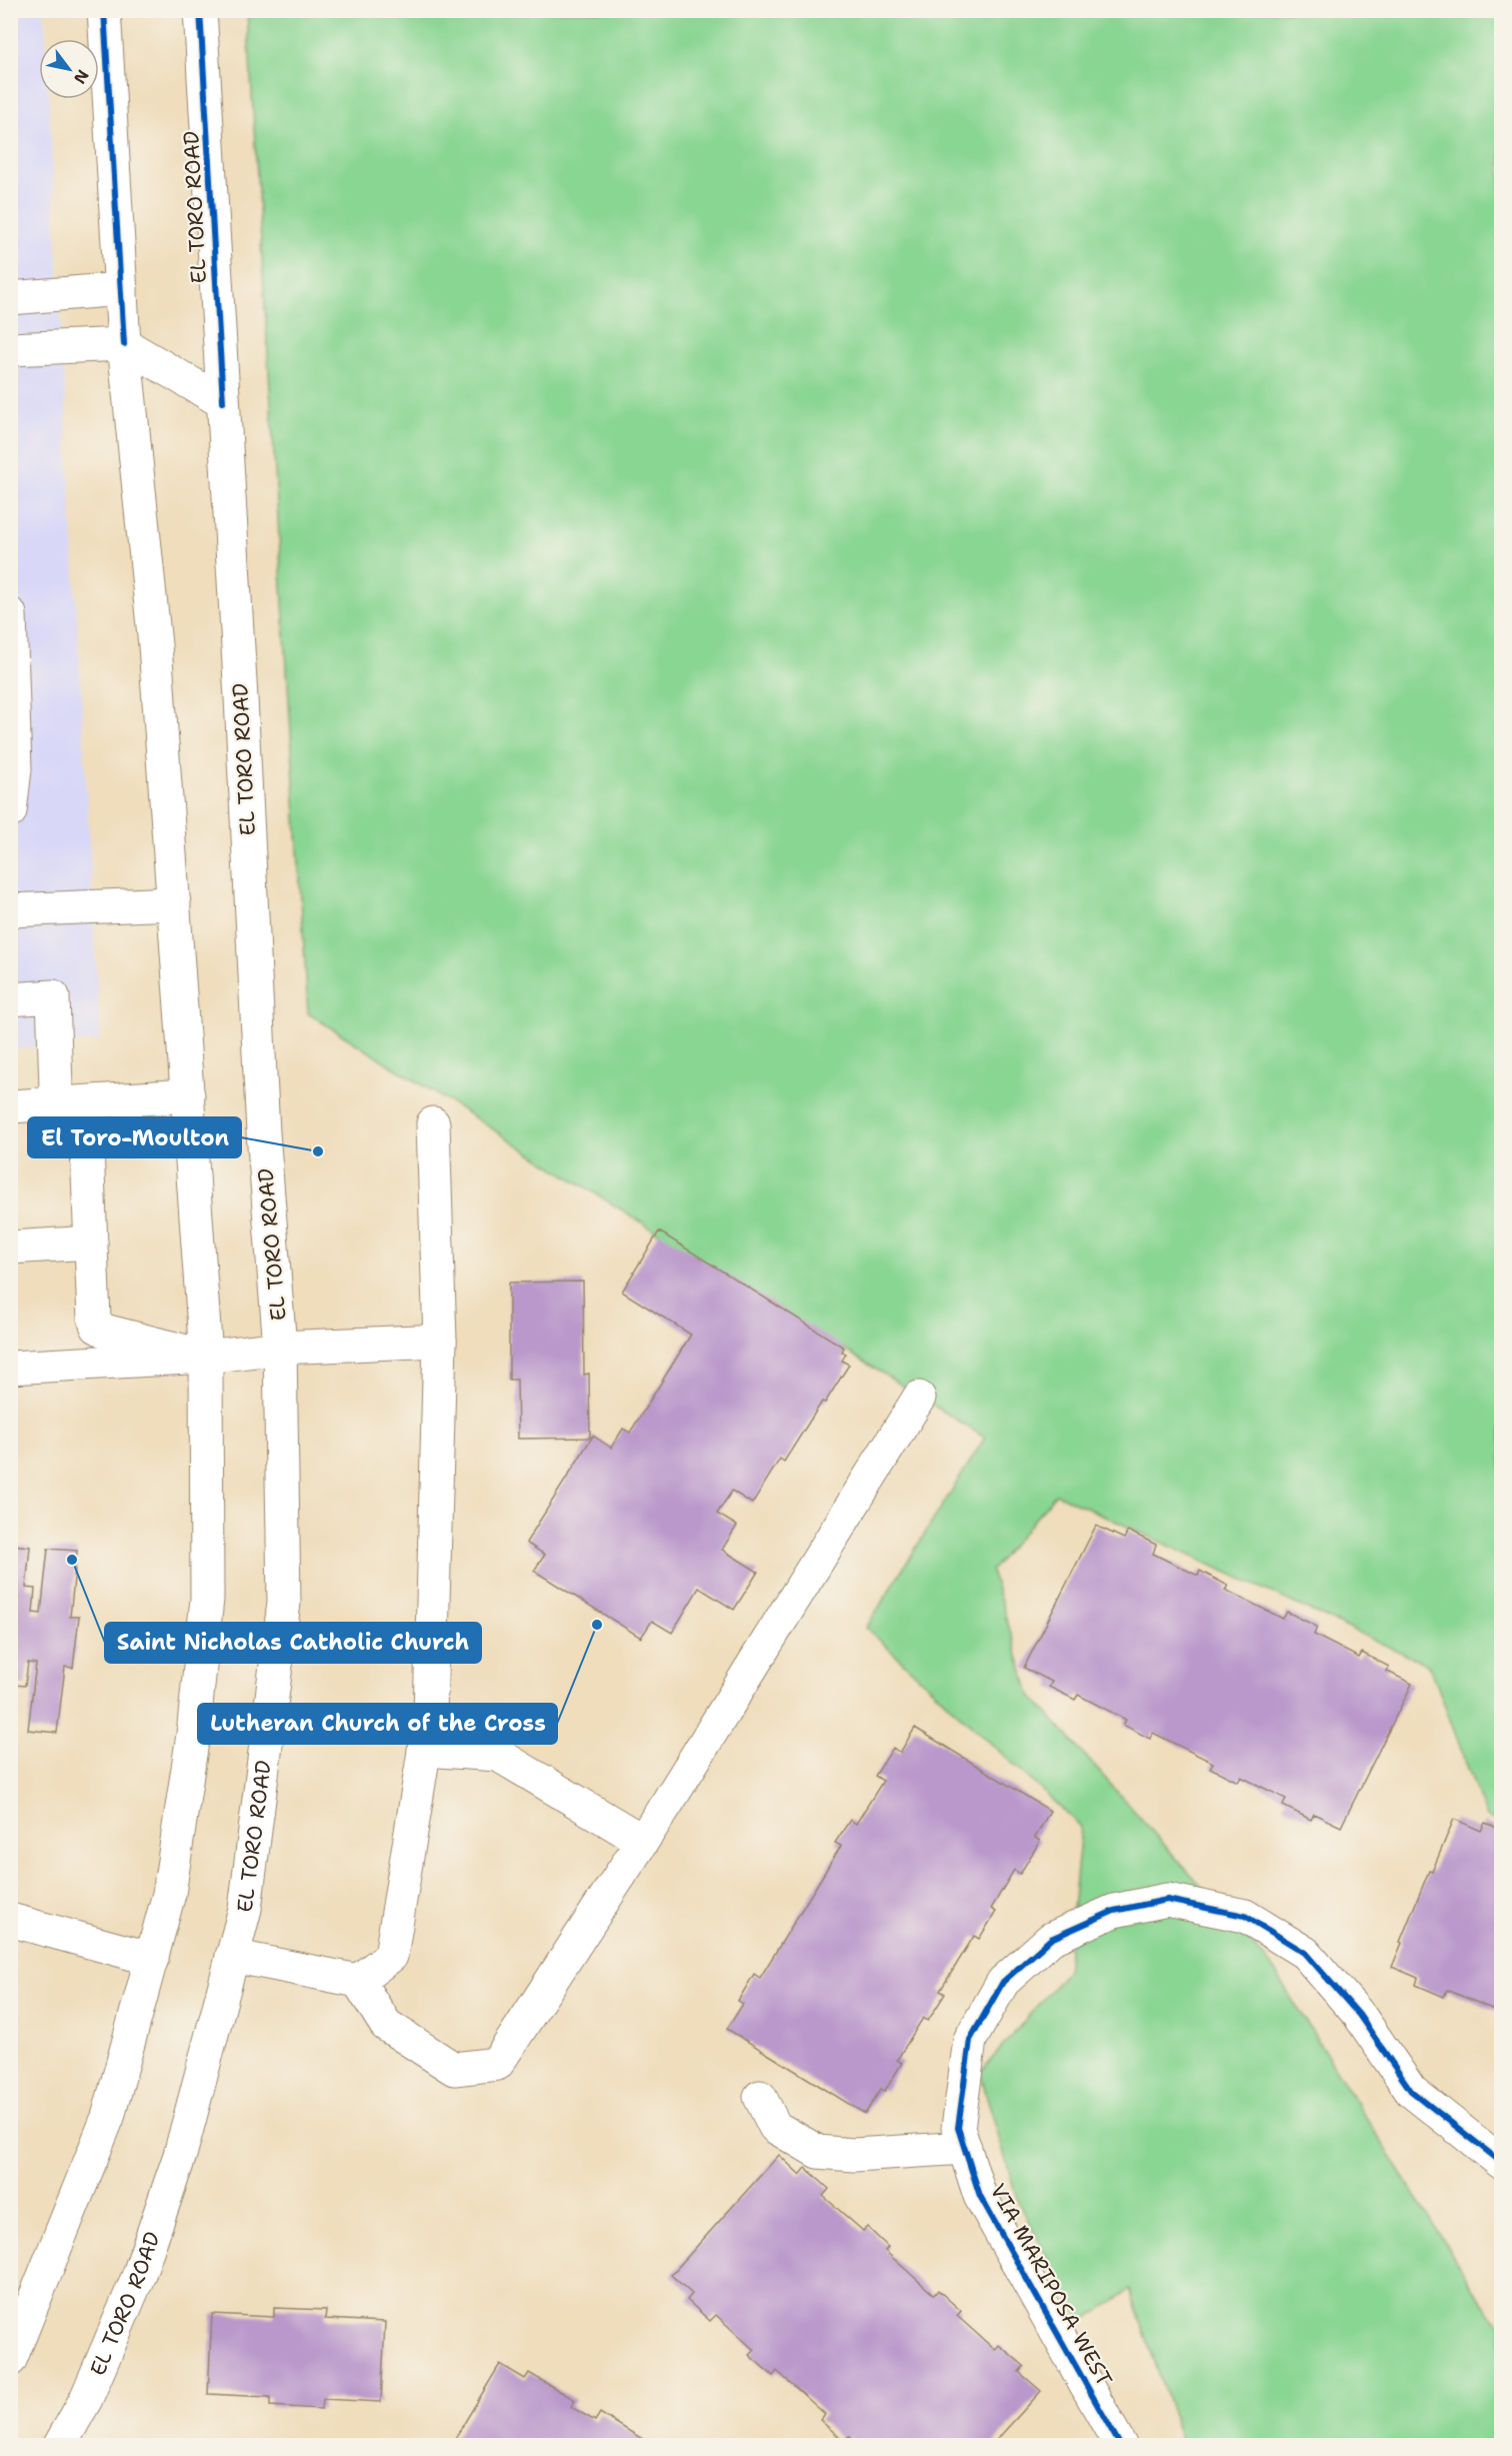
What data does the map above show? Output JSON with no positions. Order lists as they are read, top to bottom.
{
  "streets": {
    "main road": ["EL TORO ROAD", "VIA MARIPOSA WEST"]
  },
  "places": ["El Toro-Moulton", "Saint Nicholas Catholic Church", "Lutheran Church of the Cross"],
  "north": "bottom right"
}
